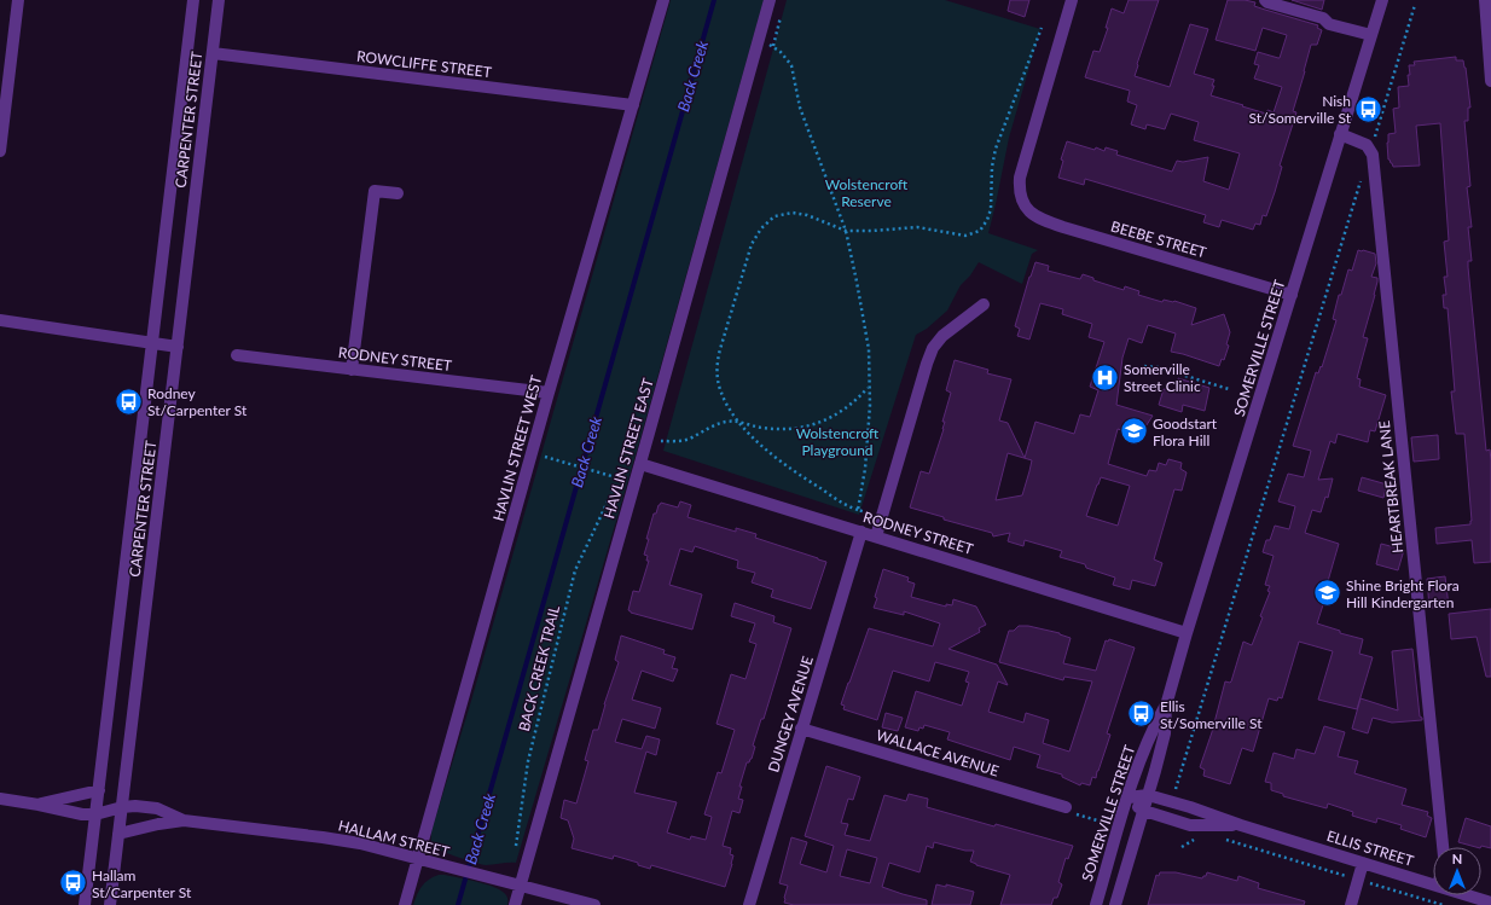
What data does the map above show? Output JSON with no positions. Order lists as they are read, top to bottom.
{
  "streets": {
    "street": [
      "ROWCLIFFE STREET",
      "CARPENTER STREET",
      "BEEBE STREET",
      "SOMERVILLE STREET",
      "RODNEY STREET",
      "HAVLIN STREET WEST",
      "HAVLIN STREET EAST",
      "HEARTBREAK LANE",
      "DUNGEY AVENUE",
      "WALLACE AVENUE",
      "HALLAM STREET",
      "ELLIS STREET"
    ],
    "path": ["BACK CREEK TRAIL"]
  },
  "crossings": [
    ["ROWCLIFFE STREET", "CARPENTER STREET"],
    ["ROWCLIFFE STREET", "HAVLIN STREET WEST"],
    ["CARPENTER STREET", "HALLAM STREET"],
    ["BEEBE STREET", "SOMERVILLE STREET"],
    ["SOMERVILLE STREET", "RODNEY STREET"],
    ["SOMERVILLE STREET", "ELLIS STREET"],
    ["RODNEY STREET", "HAVLIN STREET WEST"],
    ["RODNEY STREET", "HAVLIN STREET EAST"],
    ["RODNEY STREET", "DUNGEY AVENUE"],
    ["HAVLIN STREET WEST", "HALLAM STREET"],
    ["HAVLIN STREET EAST", "HALLAM STREET"],
    ["DUNGEY AVENUE", "WALLACE AVENUE"]
  ],
  "water": ["Back Creek"],
  "parks": ["Wolstencroft Reserve", "Wolstencroft Playground"],
  "places": {
    "bus stop": [
      "Nish St/Somerville St",
      "Rodney St/Carpenter St",
      "Ellis St/Somerville St",
      "Hallam St/Carpenter St"
    ],
    "hospital": ["Somerville Street Clinic"],
    "school or university": ["Goodstart Flora Hill", "Shine Bright Flora Hill Kindergarten"]
  },
  "north": "top"
}
